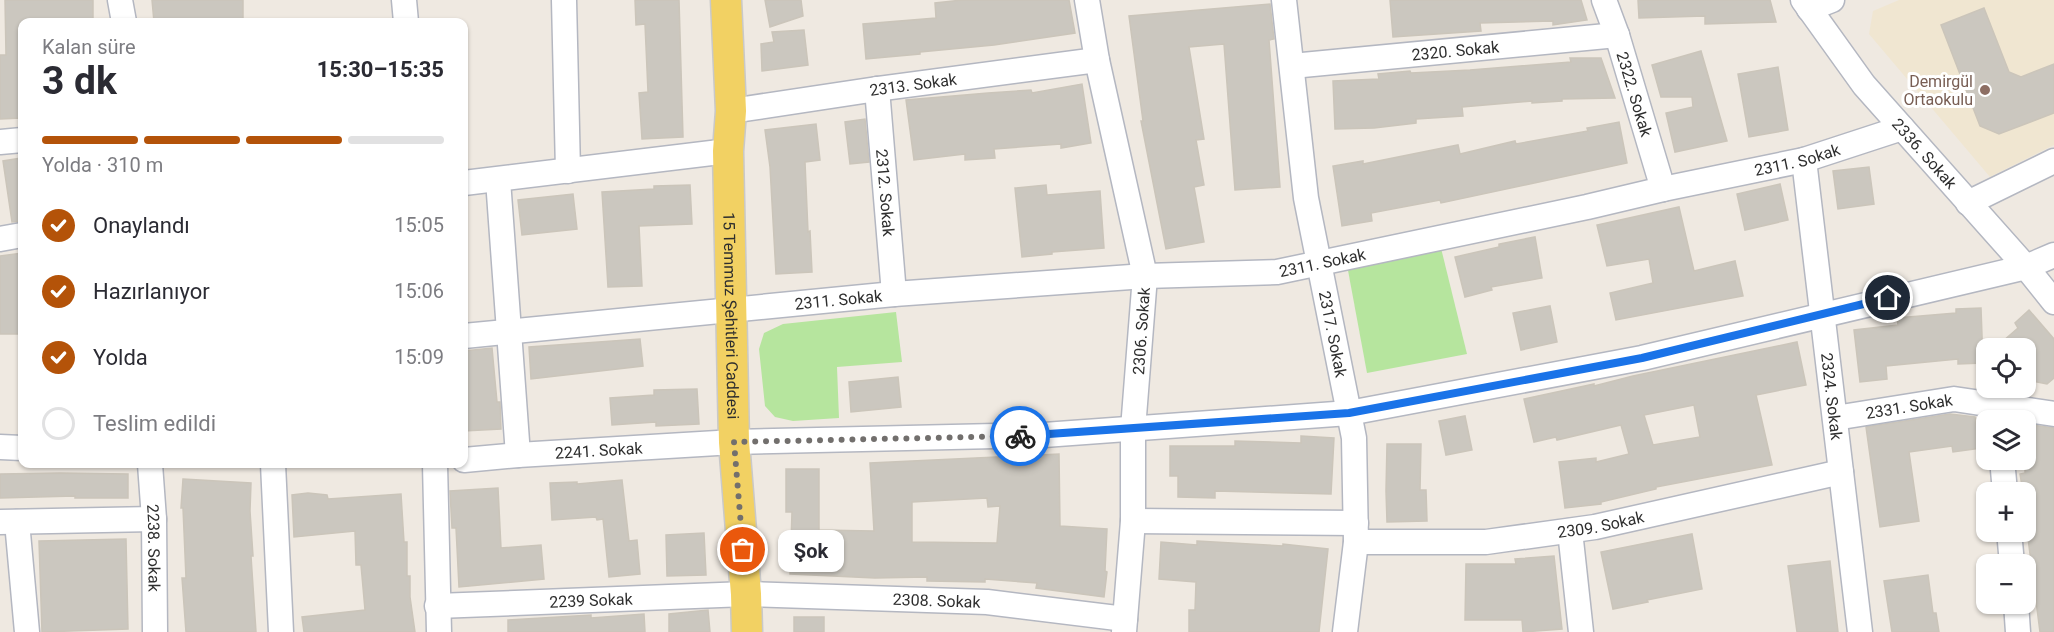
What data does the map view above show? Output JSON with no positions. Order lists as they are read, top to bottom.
{
  "streets": {
    "main road": ["15 Temmuz Şehitleri Caddesi"],
    "street": [
      "2320. Sokak",
      "2313. Sokak",
      "2322. Sokak",
      "2336. Sokak",
      "2311. Sokak",
      "2312. Sokak",
      "2306. Sokak",
      "2317. Sokak",
      "2324. Sokak",
      "2331. Sokak",
      "2241. Sokak",
      "2309. Sokak",
      "2238. Sokak",
      "2239 Sokak",
      "2308. Sokak"
    ]
  },
  "crossings": [
    ["2320. Sokak", "2322. Sokak"],
    ["2320. Sokak", "2317. Sokak"],
    ["2313. Sokak", "2312. Sokak"],
    ["2313. Sokak", "15 Temmuz Şehitleri Caddesi"],
    ["2313. Sokak", "2306. Sokak"],
    ["2322. Sokak", "2311. Sokak"],
    ["2336. Sokak", "2311. Sokak"],
    ["2336. Sokak", "2241. Sokak"],
    ["2311. Sokak", "2312. Sokak"],
    ["2311. Sokak", "15 Temmuz Şehitleri Caddesi"],
    ["2311. Sokak", "2306. Sokak"],
    ["2311. Sokak", "2317. Sokak"],
    ["2311. Sokak", "2324. Sokak"],
    ["15 Temmuz Şehitleri Caddesi", "2241. Sokak"],
    ["15 Temmuz Şehitleri Caddesi", "2239 Sokak"],
    ["15 Temmuz Şehitleri Caddesi", "2308. Sokak"],
    ["2306. Sokak", "2241. Sokak"],
    ["2306. Sokak", "2309. Sokak"],
    ["2306. Sokak", "2308. Sokak"],
    ["2317. Sokak", "2241. Sokak"],
    ["2317. Sokak", "2309. Sokak"],
    ["2324. Sokak", "2331. Sokak"],
    ["2324. Sokak", "2241. Sokak"],
    ["2324. Sokak", "2309. Sokak"],
    ["2239 Sokak", "2308. Sokak"]
  ],
  "places": ["Demirgül Ortaokulu", "Şok"],
  "page": {
    "heading": ["3 dk", "Kalan süre", "15:30–15:35"],
    "bar": "Yolda · 310 m",
    "list": [
      ["Onaylandı", "15:05"],
      ["Hazırlanıyor", "15:06"],
      ["Yolda", "15:09"],
      "Teslim edildi"
    ],
    "map_buttons": ["+", "−"],
    "bubble": "Şok"
  }
}
